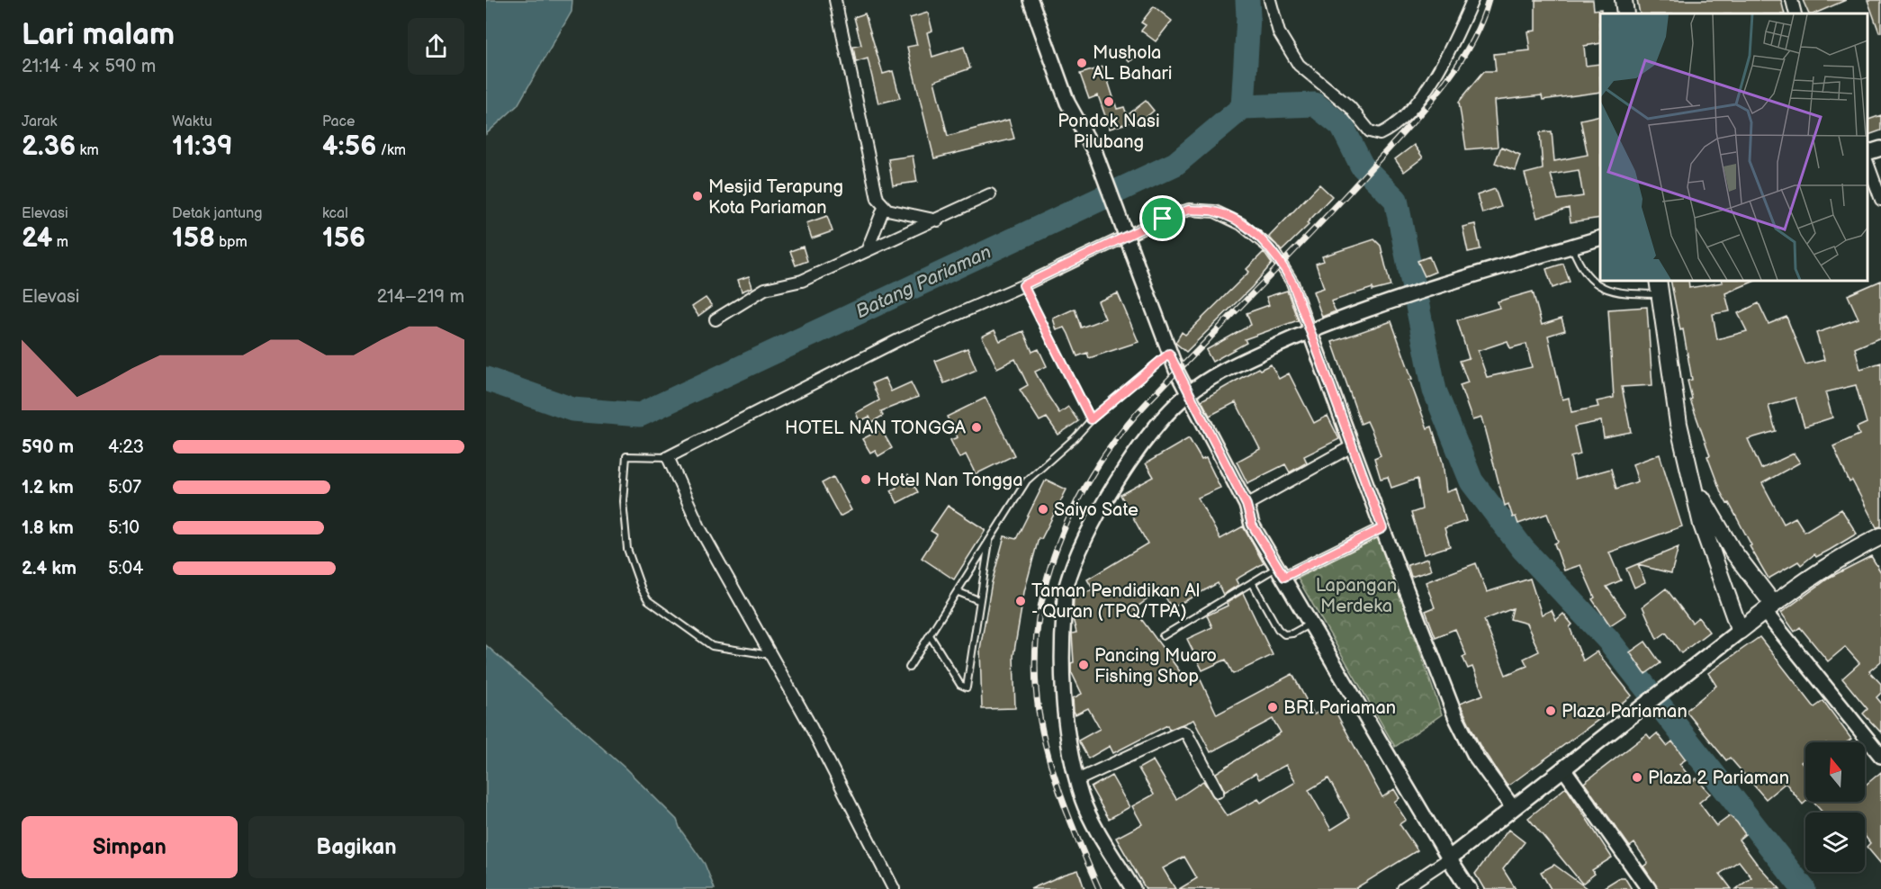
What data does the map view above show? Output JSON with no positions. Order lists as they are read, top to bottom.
{
  "water": ["Batang Pariaman"],
  "parks": ["Lapangan Merdeka"],
  "places": [
    "Mushola AL Bahari",
    "Pondok Nasi Pilubang",
    "Mesjid Terapung Kota Pariaman",
    "HOTEL NAN TONGGA",
    "Hotel Nan Tongga",
    "Saiyo Sate",
    "Taman Pendidikan Al - Quran (TPQ/TPA)",
    "Pancing Muaro Fishing Shop",
    "BRI Pariaman",
    "Plaza Pariaman",
    "Plaza 2 Pariaman"
  ],
  "north": "top",
  "page": {
    "heading": ["Lari malam", "21:14 · 4 × 590 m"],
    "stats": [
      ["Jarak", "2.36 km"],
      ["Waktu", "11:39"],
      ["Pace", "4:56 /km"],
      ["Elevasi", "24 m"],
      ["Detak jantung", "158 bpm"],
      ["kcal", "156"]
    ],
    "chart": ["Elevasi", "214–219 m"],
    "list": [
      {
        "name": "590 m",
        "note": "4:23"
      },
      {
        "name": "1.2 km",
        "note": "5:07"
      },
      {
        "name": "1.8 km",
        "note": "5:10"
      },
      {
        "name": "2.4 km",
        "note": "5:04"
      }
    ],
    "buttons": ["Simpan", "Bagikan"]
  }
}
